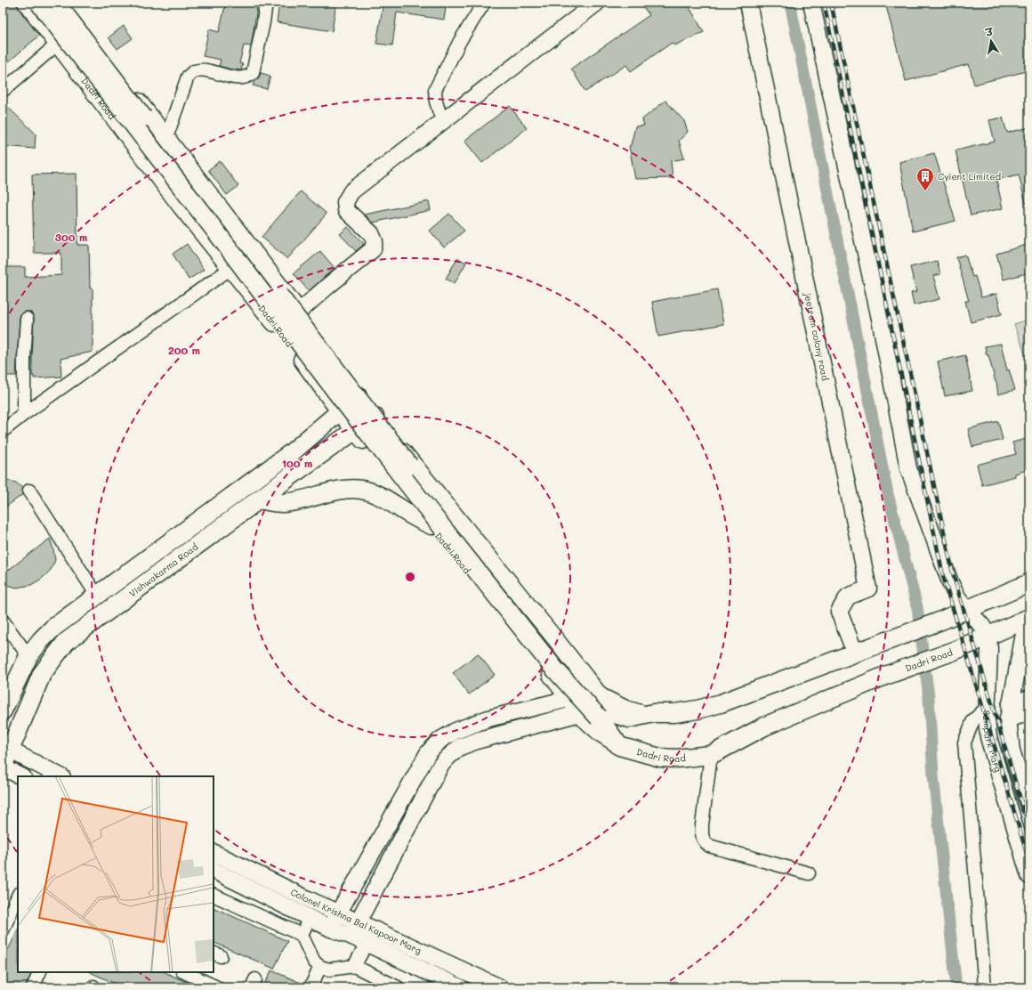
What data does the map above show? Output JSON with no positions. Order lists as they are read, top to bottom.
{
  "streets": {
    "main road": ["Dadri Road", "Vishwakarma Road"],
    "street": ["jeetram colony road", "Sampark Marg", "Colonel Krishna Bal Kapoor Marg"]
  },
  "crossings": [
    ["Dadri Road", "Vishwakarma Road"],
    ["Dadri Road", "Sampark Marg"]
  ],
  "places": {
    "building": ["Cyient Limited"]
  },
  "north": "top",
  "rings": ["300 m", "200 m", "100 m"]
}
